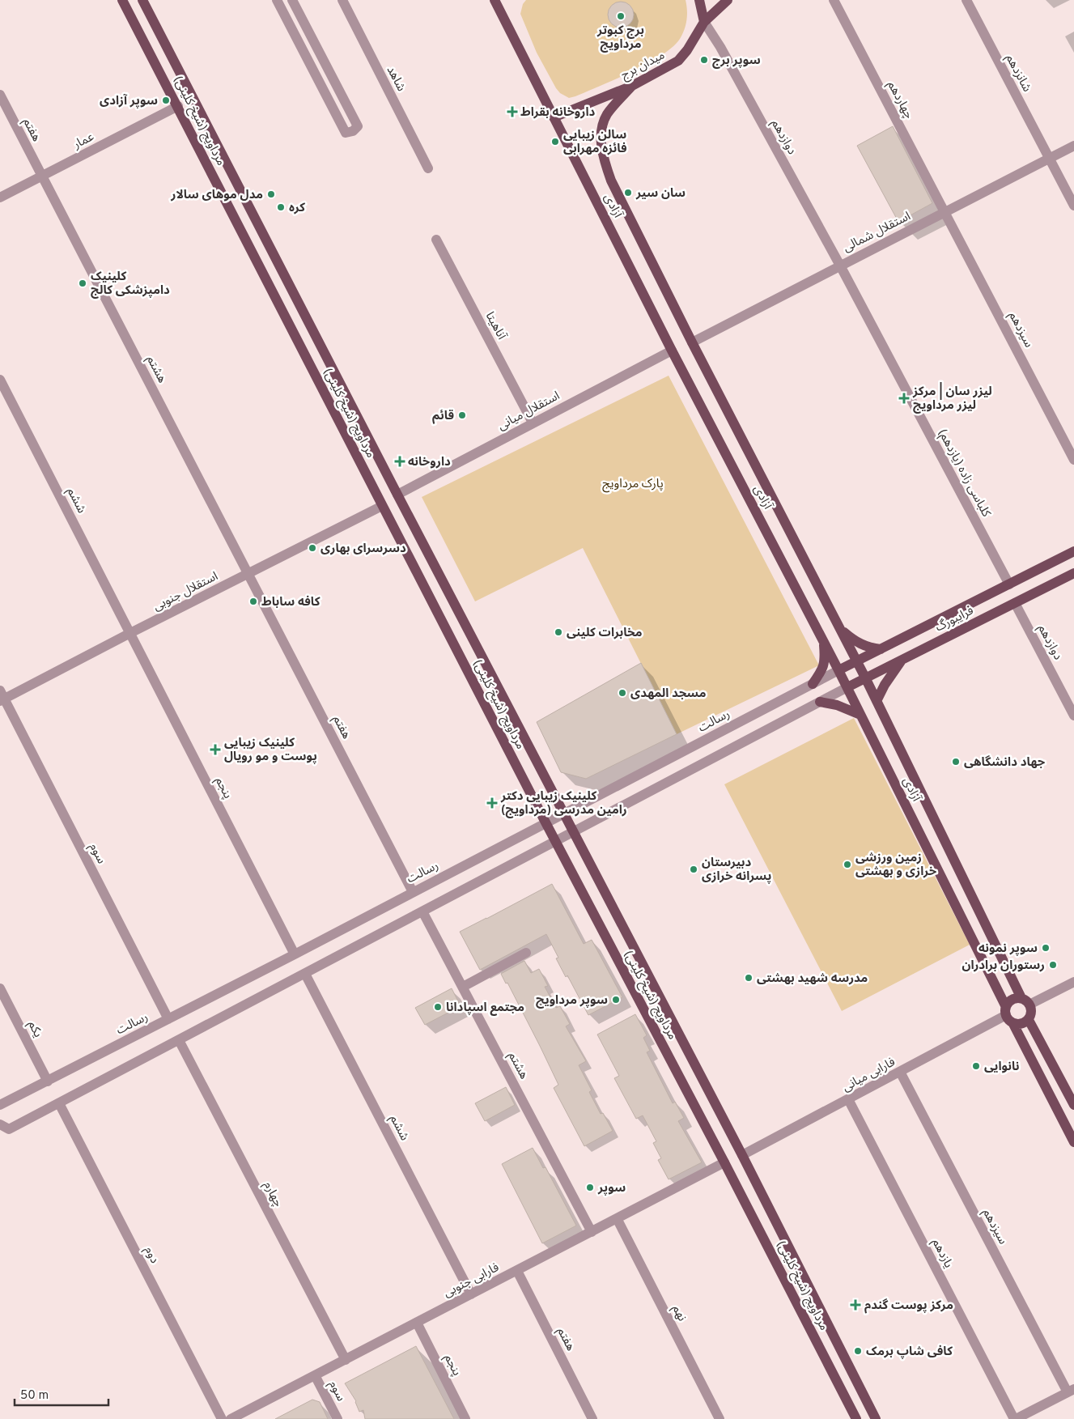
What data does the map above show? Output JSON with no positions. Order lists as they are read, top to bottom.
{
  "streets": {
    "main road": [
      "میدان برج",
      "مرداویج (شیخ کلینی)",
      "آزادی",
      "فرایبورگ",
      "رسالت"
    ],
    "street": [
      "شانزدهم",
      "شاهد",
      "چهاردهم",
      "هفتم",
      "دوازدهم",
      "عمار",
      "استقلال شمالی",
      "آناهیتا",
      "سیزدهم",
      "هشتم",
      "استقلال میانی",
      "کلباسی زاده (یازدهم)",
      "ششم",
      "استقلال جنوبی",
      "پنجم",
      "سوم",
      "یکم",
      "فارابی میانی",
      "چهارم",
      "یازدهم",
      "دوم",
      "فارابی جنوبی",
      "نهم"
    ]
  },
  "crossings": [
    ["میدان برج", "دوازدهم"],
    ["میدان برج", "آزادی"],
    ["شانزدهم", "استقلال شمالی"],
    ["چهاردهم", "استقلال شمالی"],
    ["چهاردهم", "سیزدهم"],
    ["مرداویج (شیخ کلینی)", "عمار"],
    ["مرداویج (شیخ کلینی)", "استقلال میانی"],
    ["مرداویج (شیخ کلینی)", "استقلال جنوبی"],
    ["مرداویج (شیخ کلینی)", "رسالت"],
    ["مرداویج (شیخ کلینی)", "فارابی میانی"],
    ["مرداویج (شیخ کلینی)", "فارابی جنوبی"],
    ["هفتم", "عمار"],
    ["هفتم", "هشتم"],
    ["هفتم", "استقلال جنوبی"],
    ["هفتم", "رسالت"],
    ["هفتم", "فارابی جنوبی"],
    ["دوازدهم", "استقلال شمالی"],
    ["دوازدهم", "کلباسی زاده (یازدهم)"],
    ["دوازدهم", "فرایبورگ"],
    ["عمار", "هشتم"],
    ["آزادی", "استقلال شمالی"],
    ["آزادی", "استقلال میانی"],
    ["آزادی", "فرایبورگ"],
    ["آزادی", "رسالت"],
    ["آزادی", "فارابی میانی"],
    ["استقلال شمالی", "سیزدهم"],
    ["استقلال شمالی", "کلباسی زاده (یازدهم)"],
    ["آناهیتا", "استقلال میانی"],
    ["سیزدهم", "فارابی میانی"],
    ["هشتم", "استقلال جنوبی"],
    ["هشتم", "فارابی جنوبی"],
    ["کلباسی زاده (یازدهم)", "فرایبورگ"],
    ["ششم", "استقلال جنوبی"],
    ["ششم", "پنجم"],
    ["ششم", "فارابی جنوبی"],
    ["استقلال جنوبی", "پنجم"],
    ["استقلال جنوبی", "سوم"],
    ["فرایبورگ", "رسالت"],
    ["رسالت", "پنجم"],
    ["رسالت", "سوم"],
    ["رسالت", "یکم"],
    ["پنجم", "فارابی جنوبی"],
    ["سوم", "فارابی جنوبی"],
    ["فارابی میانی", "یازدهم"],
    ["چهارم", "فارابی جنوبی"],
    ["فارابی جنوبی", "نهم"]
  ],
  "parks": ["پارک مرداویج"],
  "places": {
    "other": [
      "برج کبوتر مرداویج",
      "سوپر برج",
      "سوپر آزادی",
      "سالن زیبایی فائزه مهرابی",
      "سان سیر",
      "مدل موهای سالار",
      "کره",
      "کلینیک دامپزشکی کالج",
      "قائم",
      "دسرسرای بهاری",
      "کافه ساباط",
      "مخابرات کلینی",
      "مسجد المهدی",
      "جهاد دانشگاهی",
      "زمین ورزشی خرازی و بهشتی",
      "دبیرستان پسرانه خرازی",
      "سوپر نمونه",
      "رستوران برادران",
      "مدرسه شهید بهشتی",
      "سوپر مرداویچ",
      "مجتمع اسپادانا",
      "نانوایی",
      "سوپر",
      "کافی شاپ برمک"
    ],
    "health": [
      "داروخانه بقراط",
      "لیزر سان | مرکز لیزر مرداویج",
      "داروخانه",
      "کلینیک زیبایی پوست و مو رویال",
      "کلینیک زیبایی دکتر رامین مدرسی (مرداویج)",
      "مرکز پوست گندم"
    ]
  },
  "scale_bar": "50 m"
}
